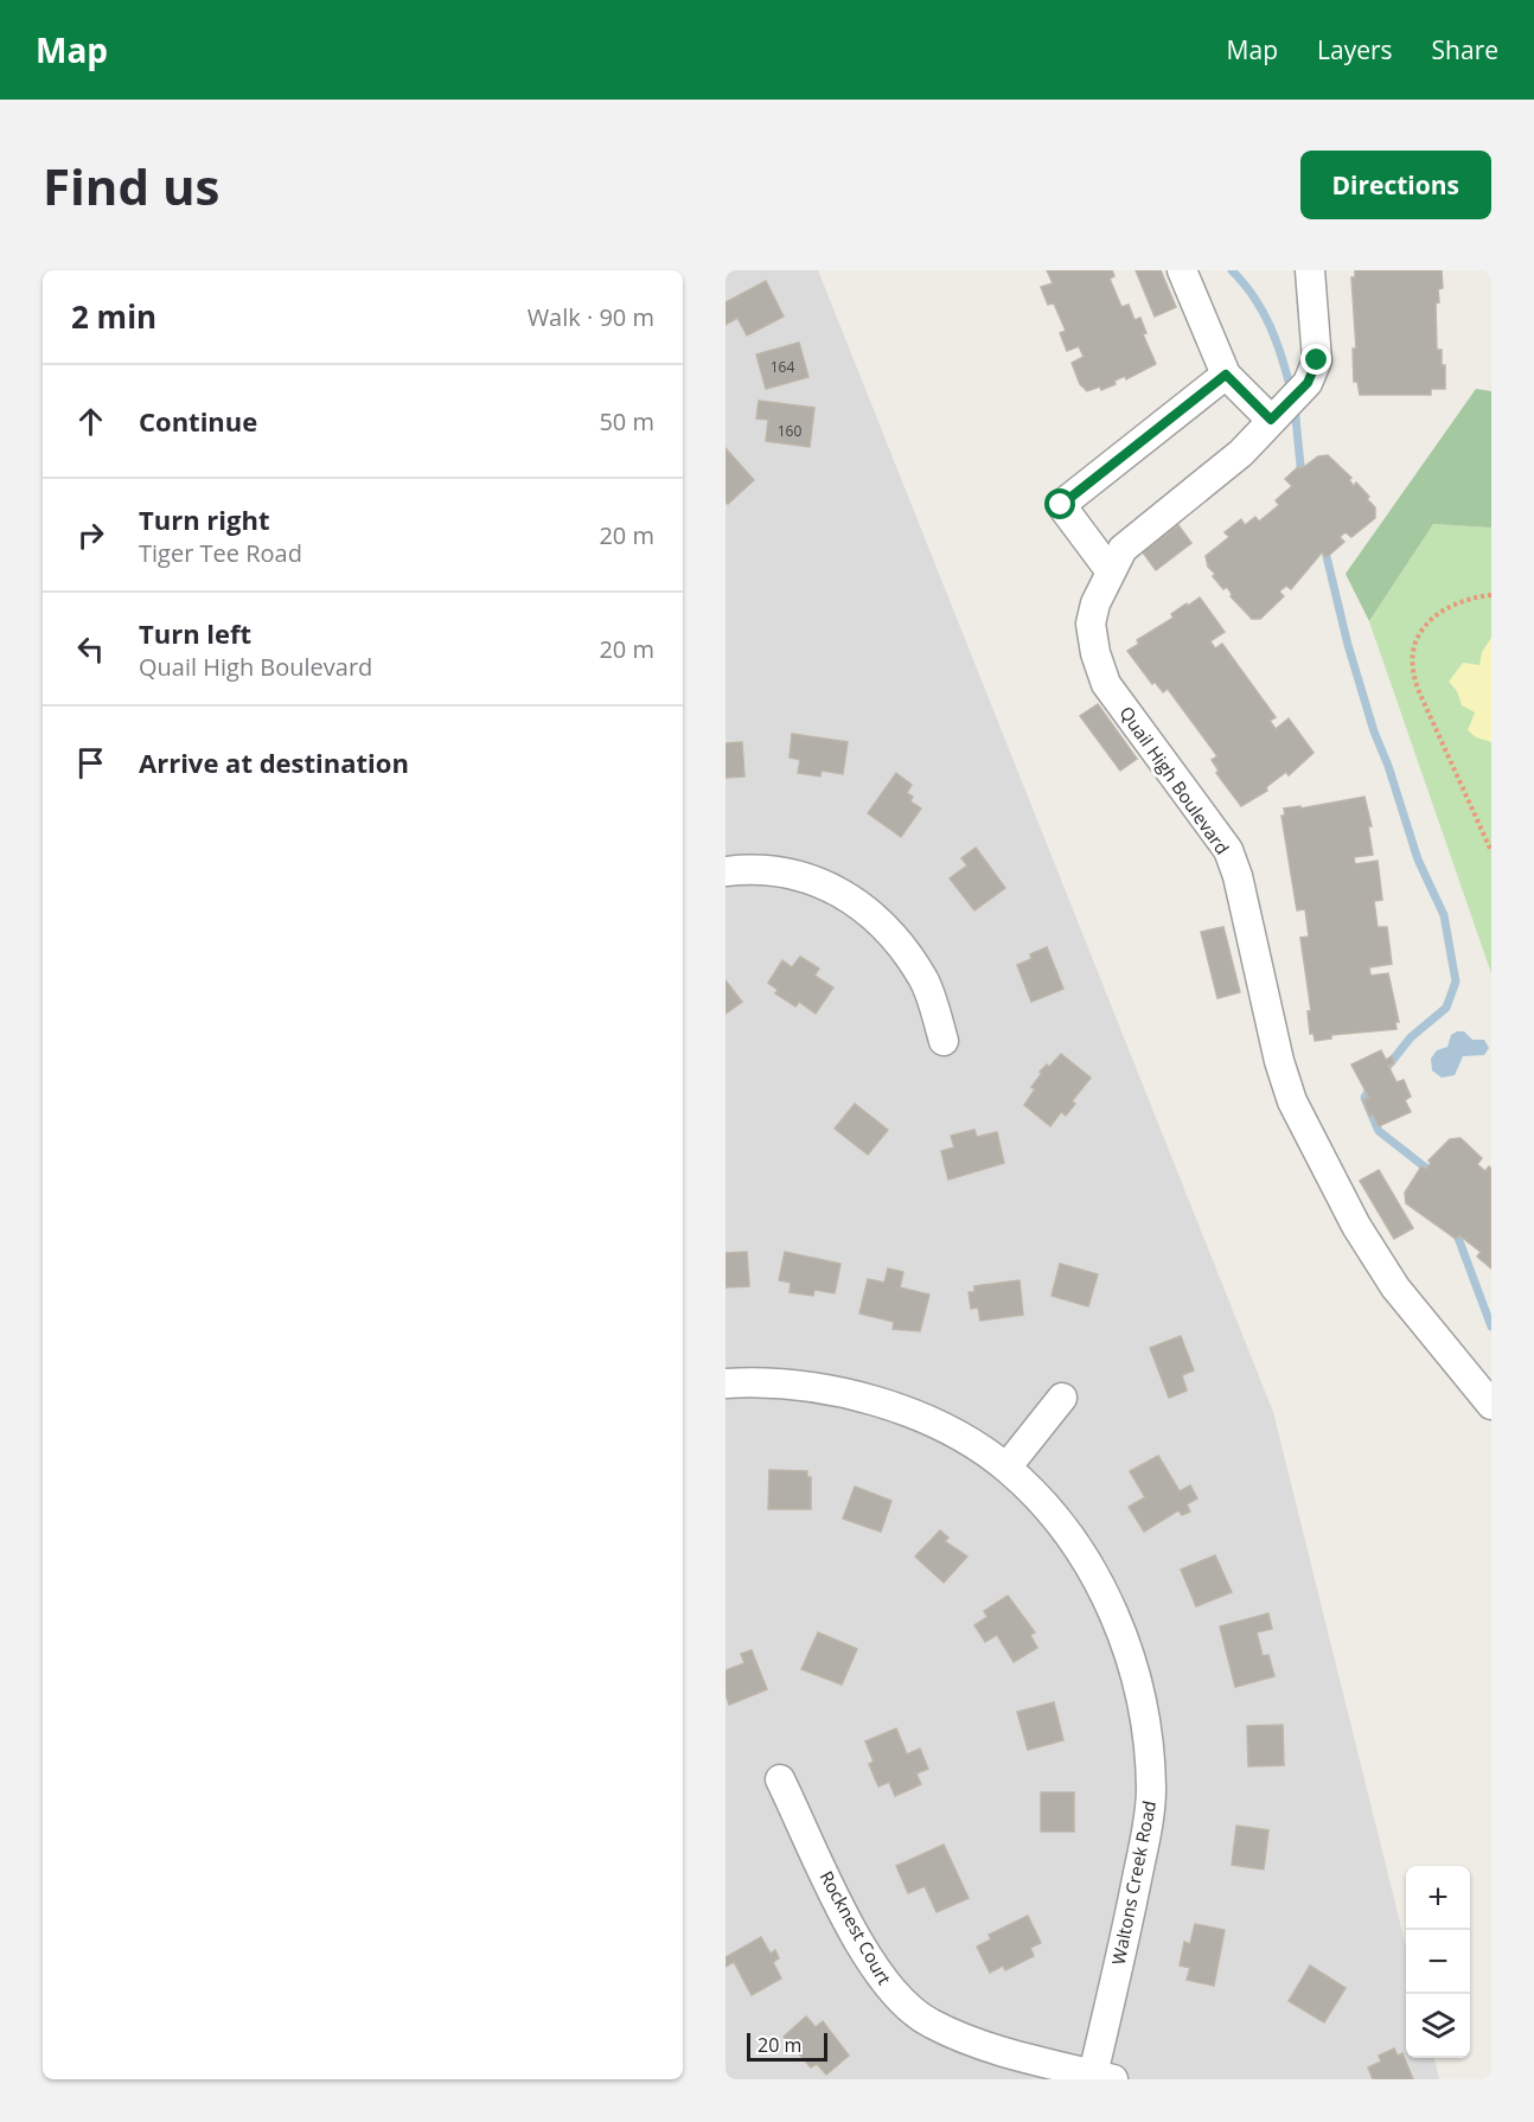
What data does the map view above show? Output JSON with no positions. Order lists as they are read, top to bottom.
{
  "streets": {
    "street": ["Quail High Boulevard", "Waltons Creek Road", "Rocknest Court"]
  },
  "crossings": [
    ["Waltons Creek Road", "Rocknest Court"]
  ],
  "house_numbers": ["164", "160"],
  "scale_bar": "20 m",
  "page": {
    "header": "Map",
    "nav": ["Map", "Layers", "Share"],
    "buttons": "Directions",
    "title": "Find us",
    "heading": ["2 min", "Walk · 90 m"],
    "list": [
      ["Continue", "50 m"],
      ["Turn right", "Tiger Tee Road", "20 m"],
      ["Turn left", "Quail High Boulevard", "20 m"],
      "Arrive at destination"
    ],
    "map_buttons": ["+", "−"],
    "scale": "20 m"
  }
}
